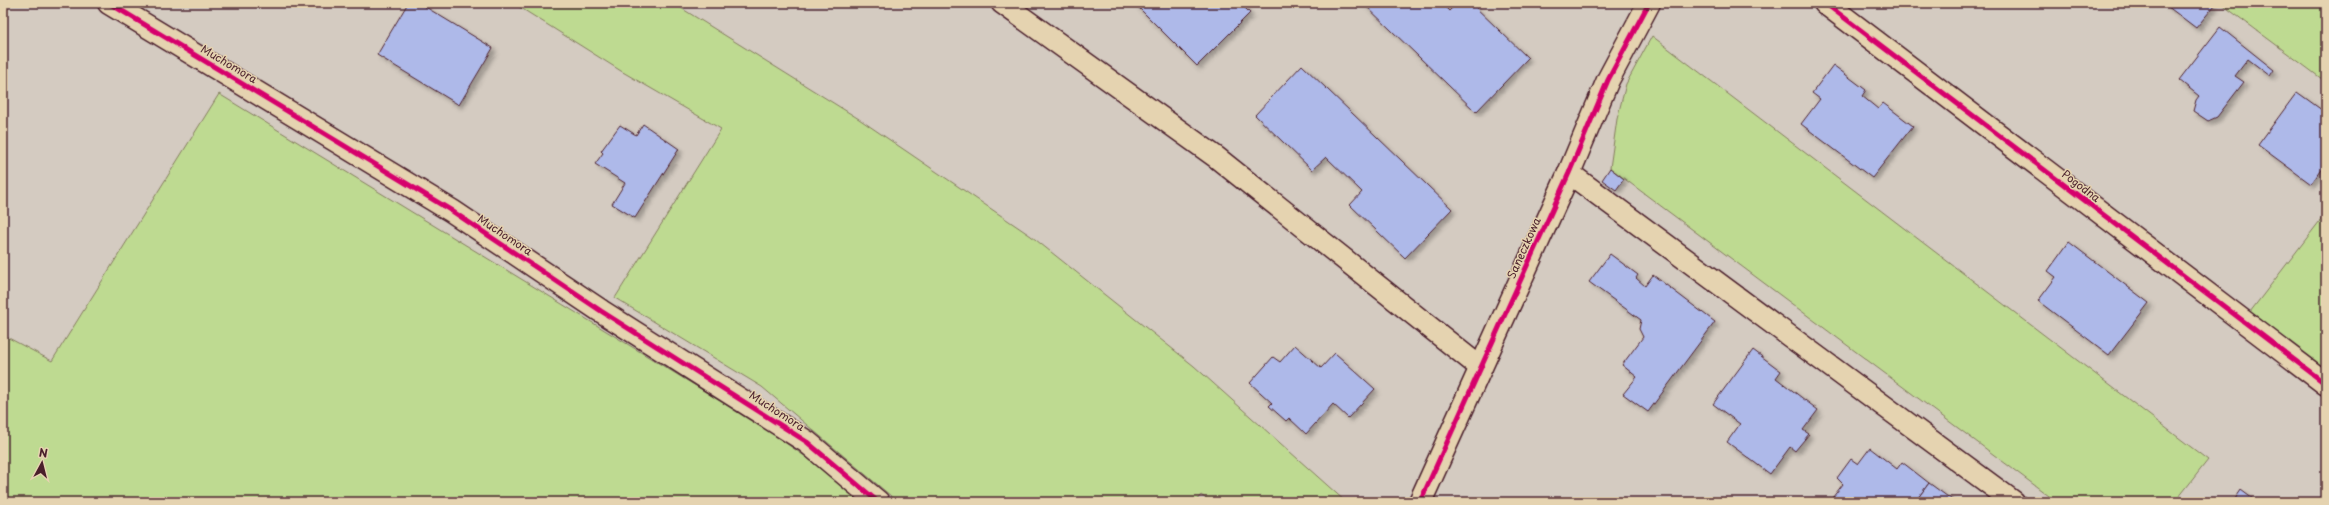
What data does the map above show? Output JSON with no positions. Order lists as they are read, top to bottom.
{
  "streets": {
    "street": ["Muchomora", "Pogodna", "Saneczkowa"]
  },
  "north": "top"
}
